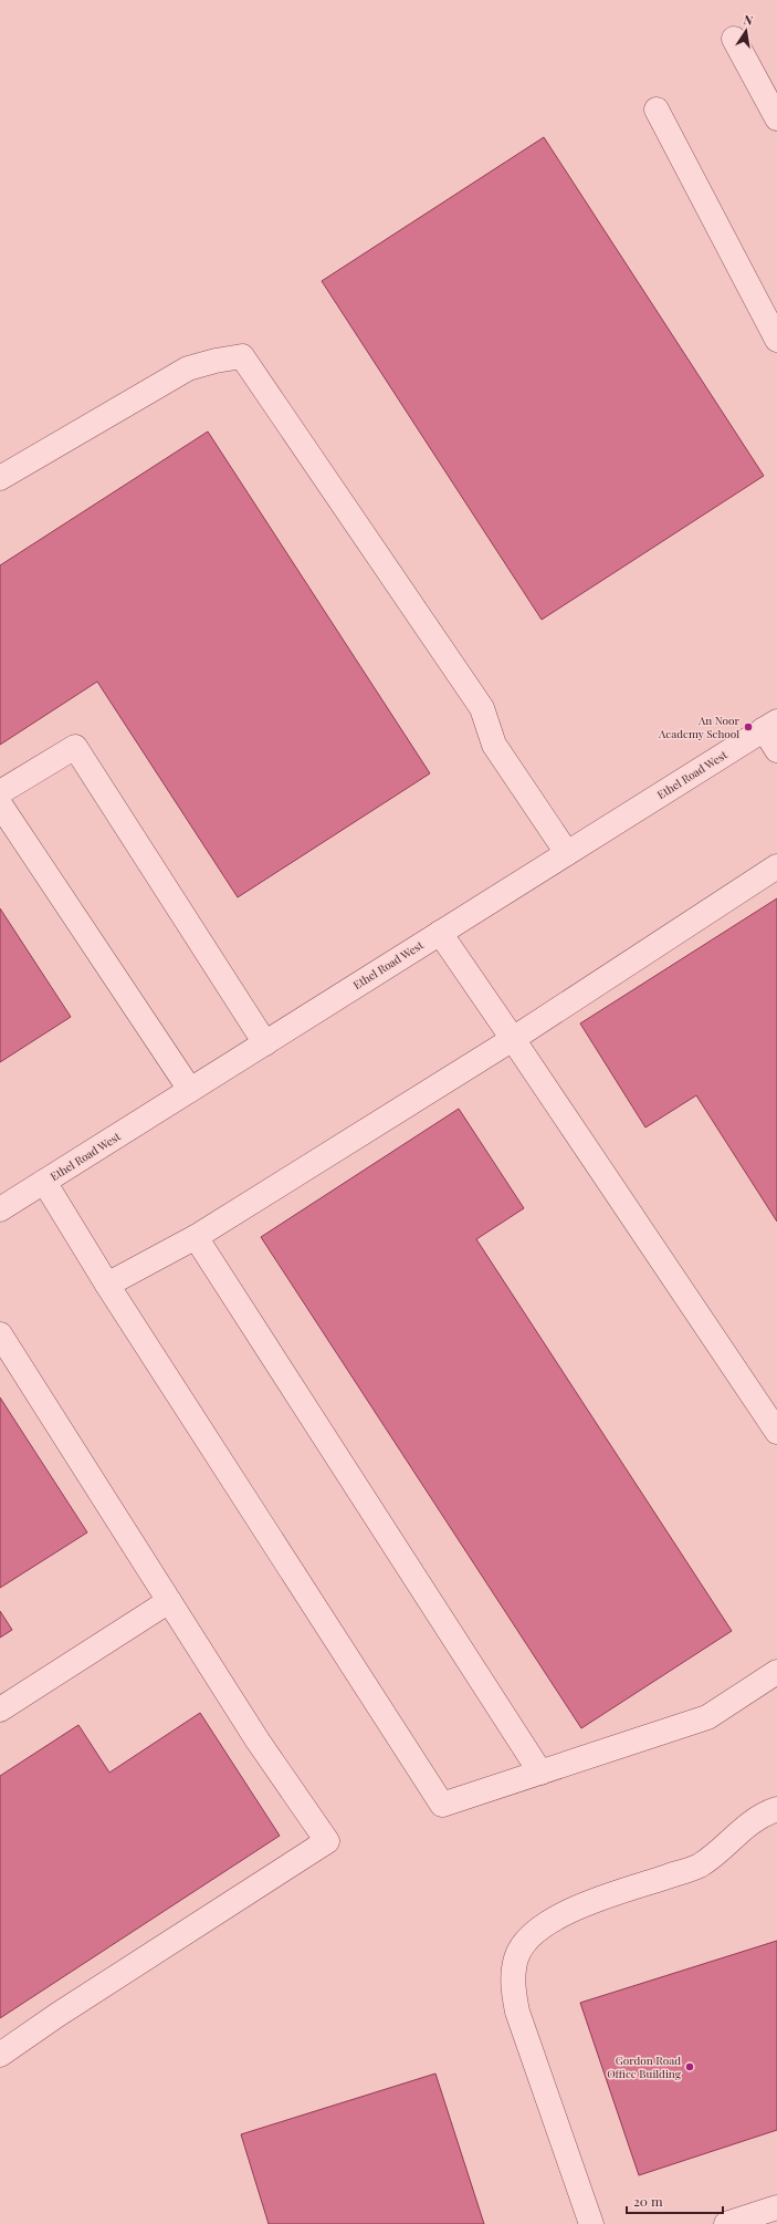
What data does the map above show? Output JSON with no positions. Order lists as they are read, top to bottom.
{
  "streets": {
    "street": ["Ethel Road West"]
  },
  "places": ["An Noor Academy School", "Gordon Road Office Building"],
  "scale_bar": "20 m",
  "north": "top"
}
